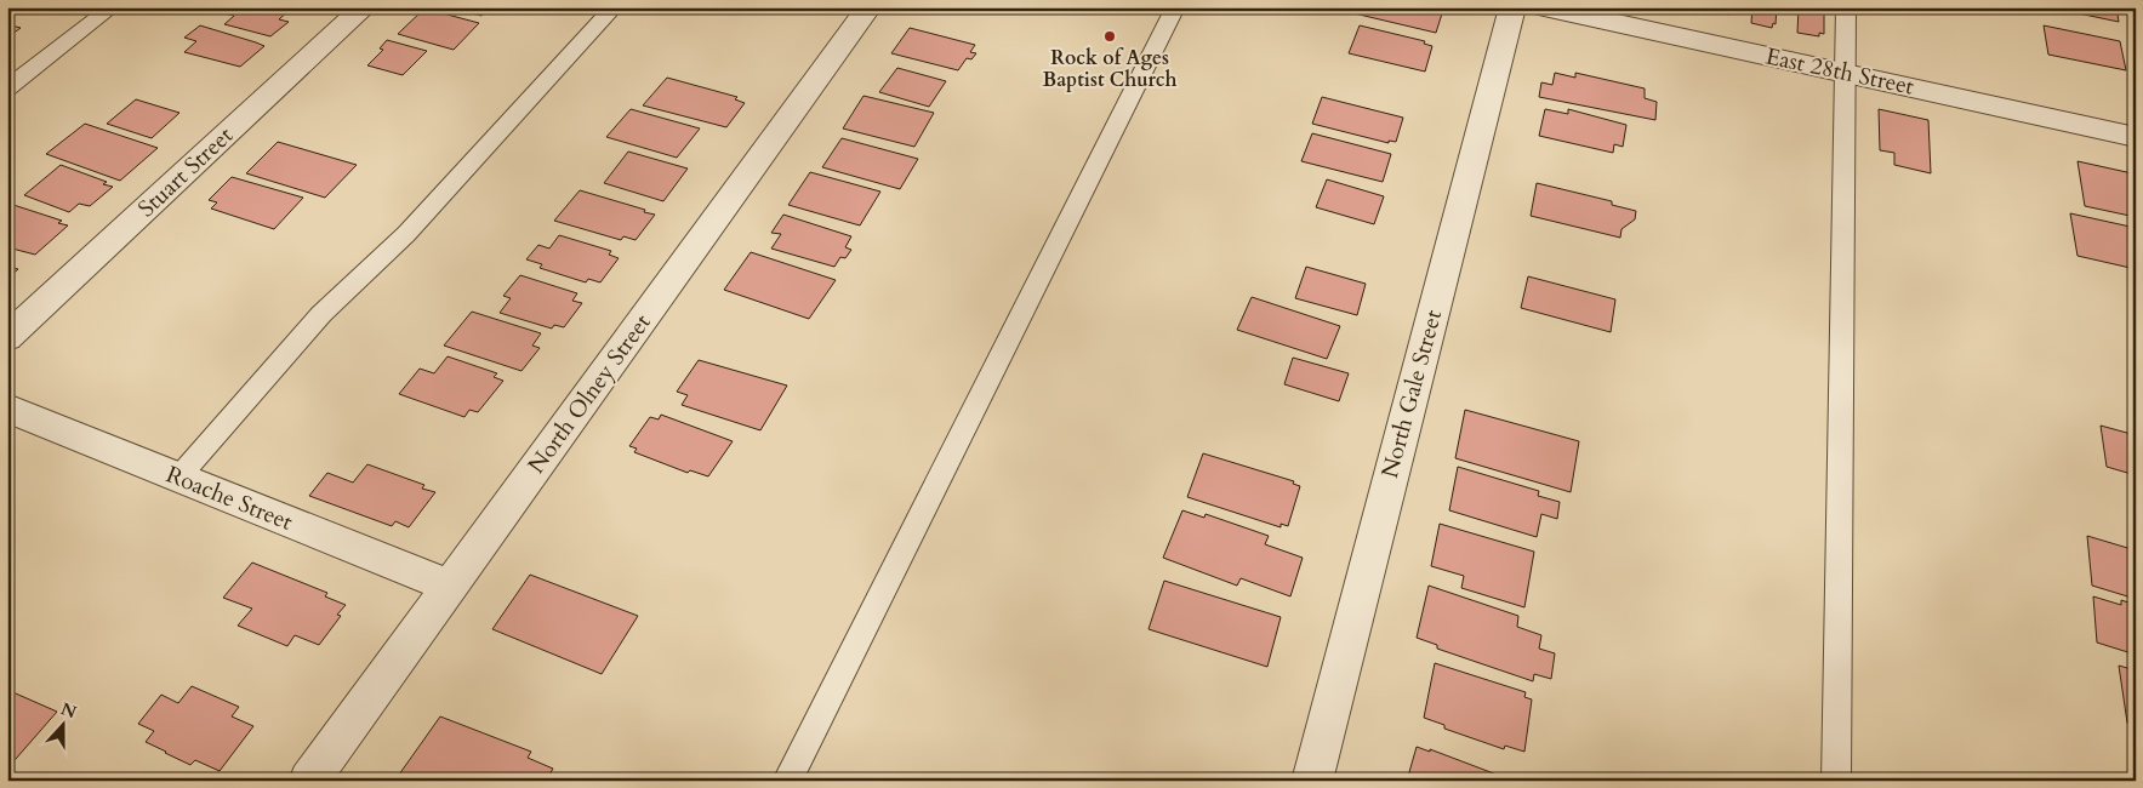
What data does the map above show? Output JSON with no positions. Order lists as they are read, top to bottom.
{
  "streets": {
    "street": [
      "East 28th Street",
      "Stuart Street",
      "North Olney Street",
      "North Gale Street",
      "Roache Street"
    ]
  },
  "crossings": [
    ["North Olney Street", "Roache Street"]
  ],
  "places": ["Rock of Ages Baptist Church"],
  "north": "top"
}
